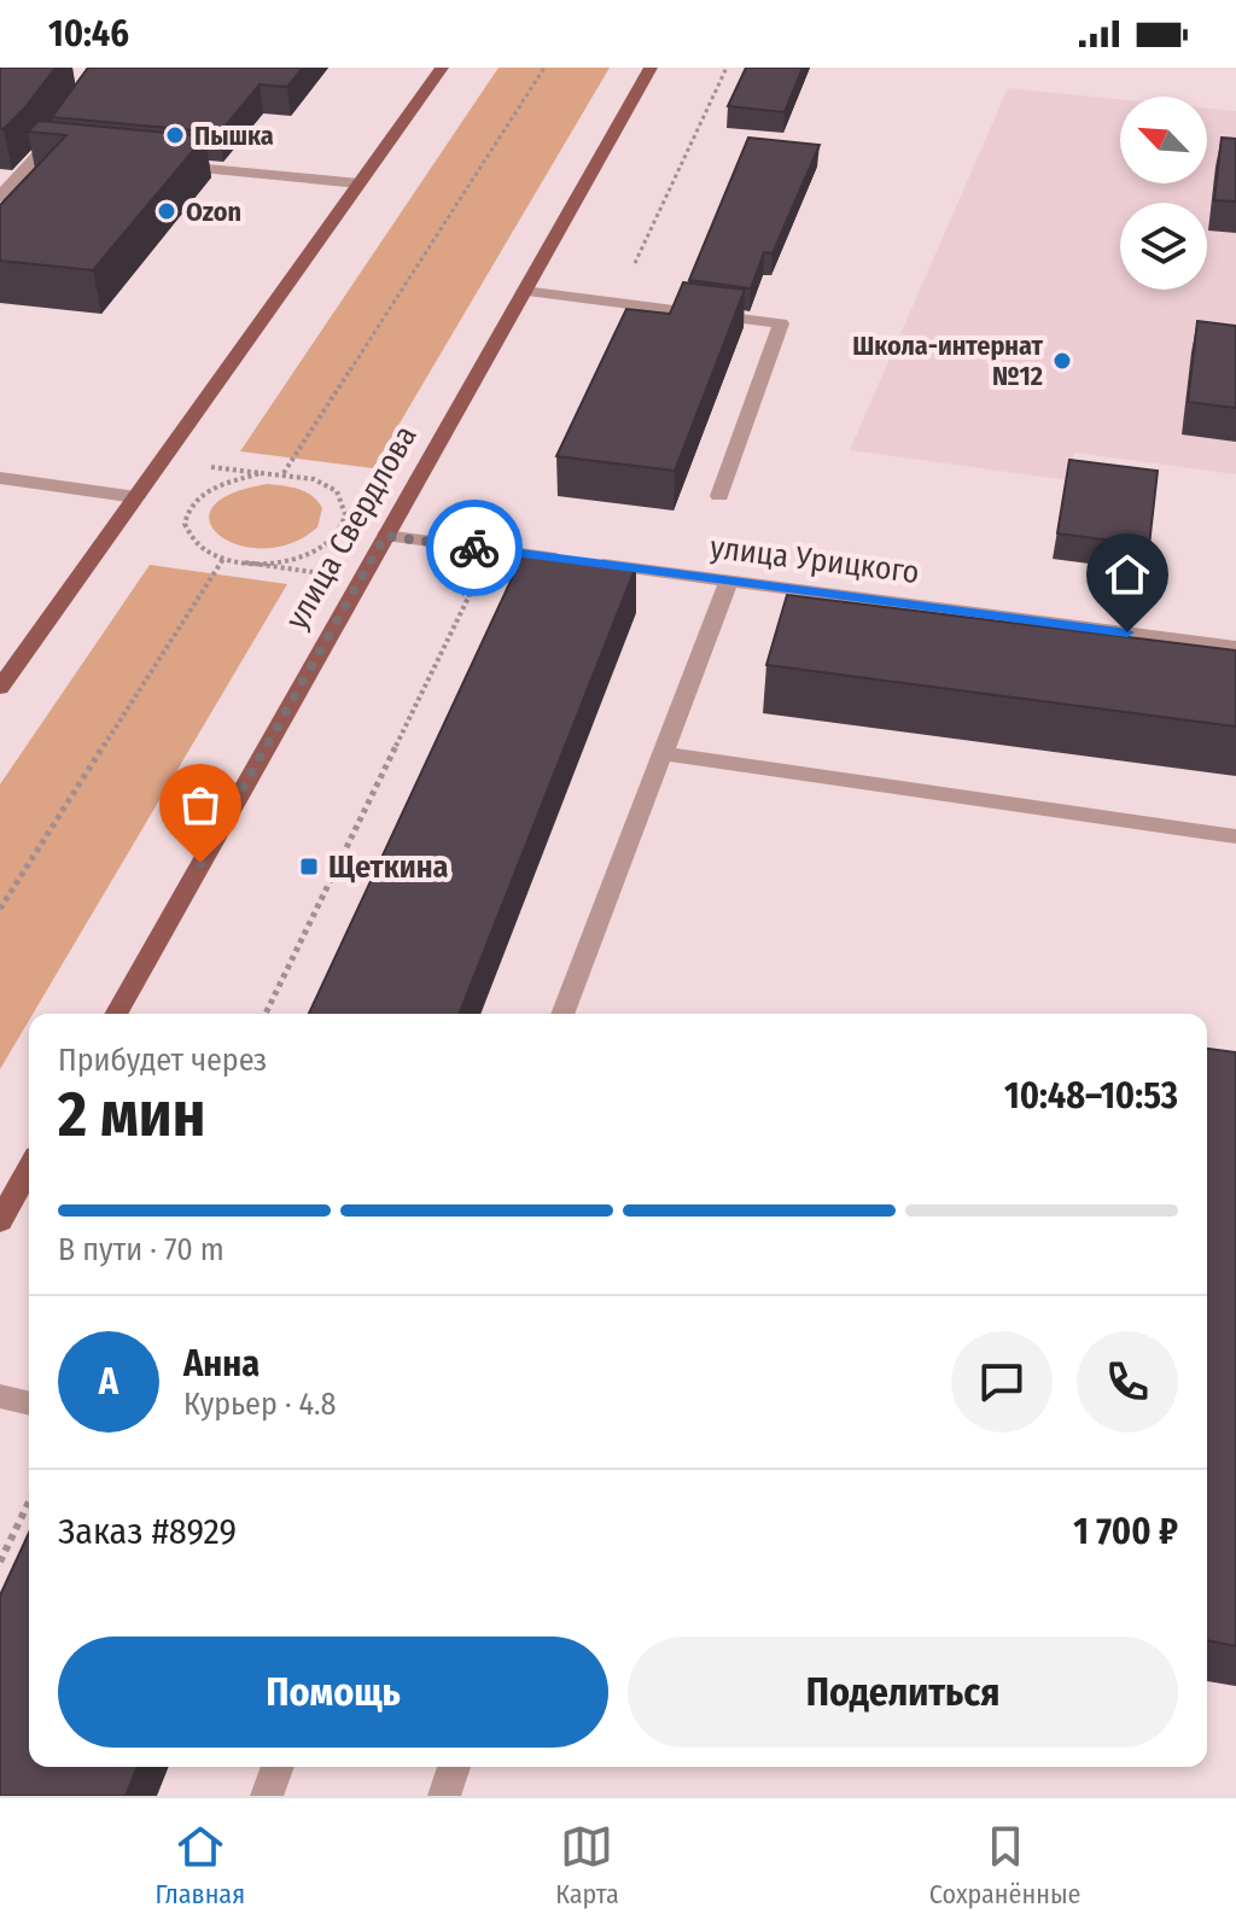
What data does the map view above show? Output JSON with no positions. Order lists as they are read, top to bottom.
{
  "streets": {
    "main road": ["улица Свердлова"],
    "street": ["улица Урицкого"]
  },
  "crossings": [
    ["улица Свердлова", "улица Урицкого"]
  ],
  "places": {
    "other": ["Пышка", "Ozon", "Школа-интернат №12"],
    "transit": ["Щеткина"]
  },
  "north": "top left",
  "page": {
    "status": "10:46",
    "heading": ["2 мин", "Прибудет через", "10:48–10:53"],
    "panel": [
      "Анна",
      "Курьер · 4.8",
      "Заказ #8929",
      "1 700 ₽"
    ],
    "bar": "В пути · 70 m",
    "round": "А",
    "buttons": ["Помощь", "Поделиться"],
    "tabs": ["Главная", "Карта", "Сохранённые"]
  }
}
